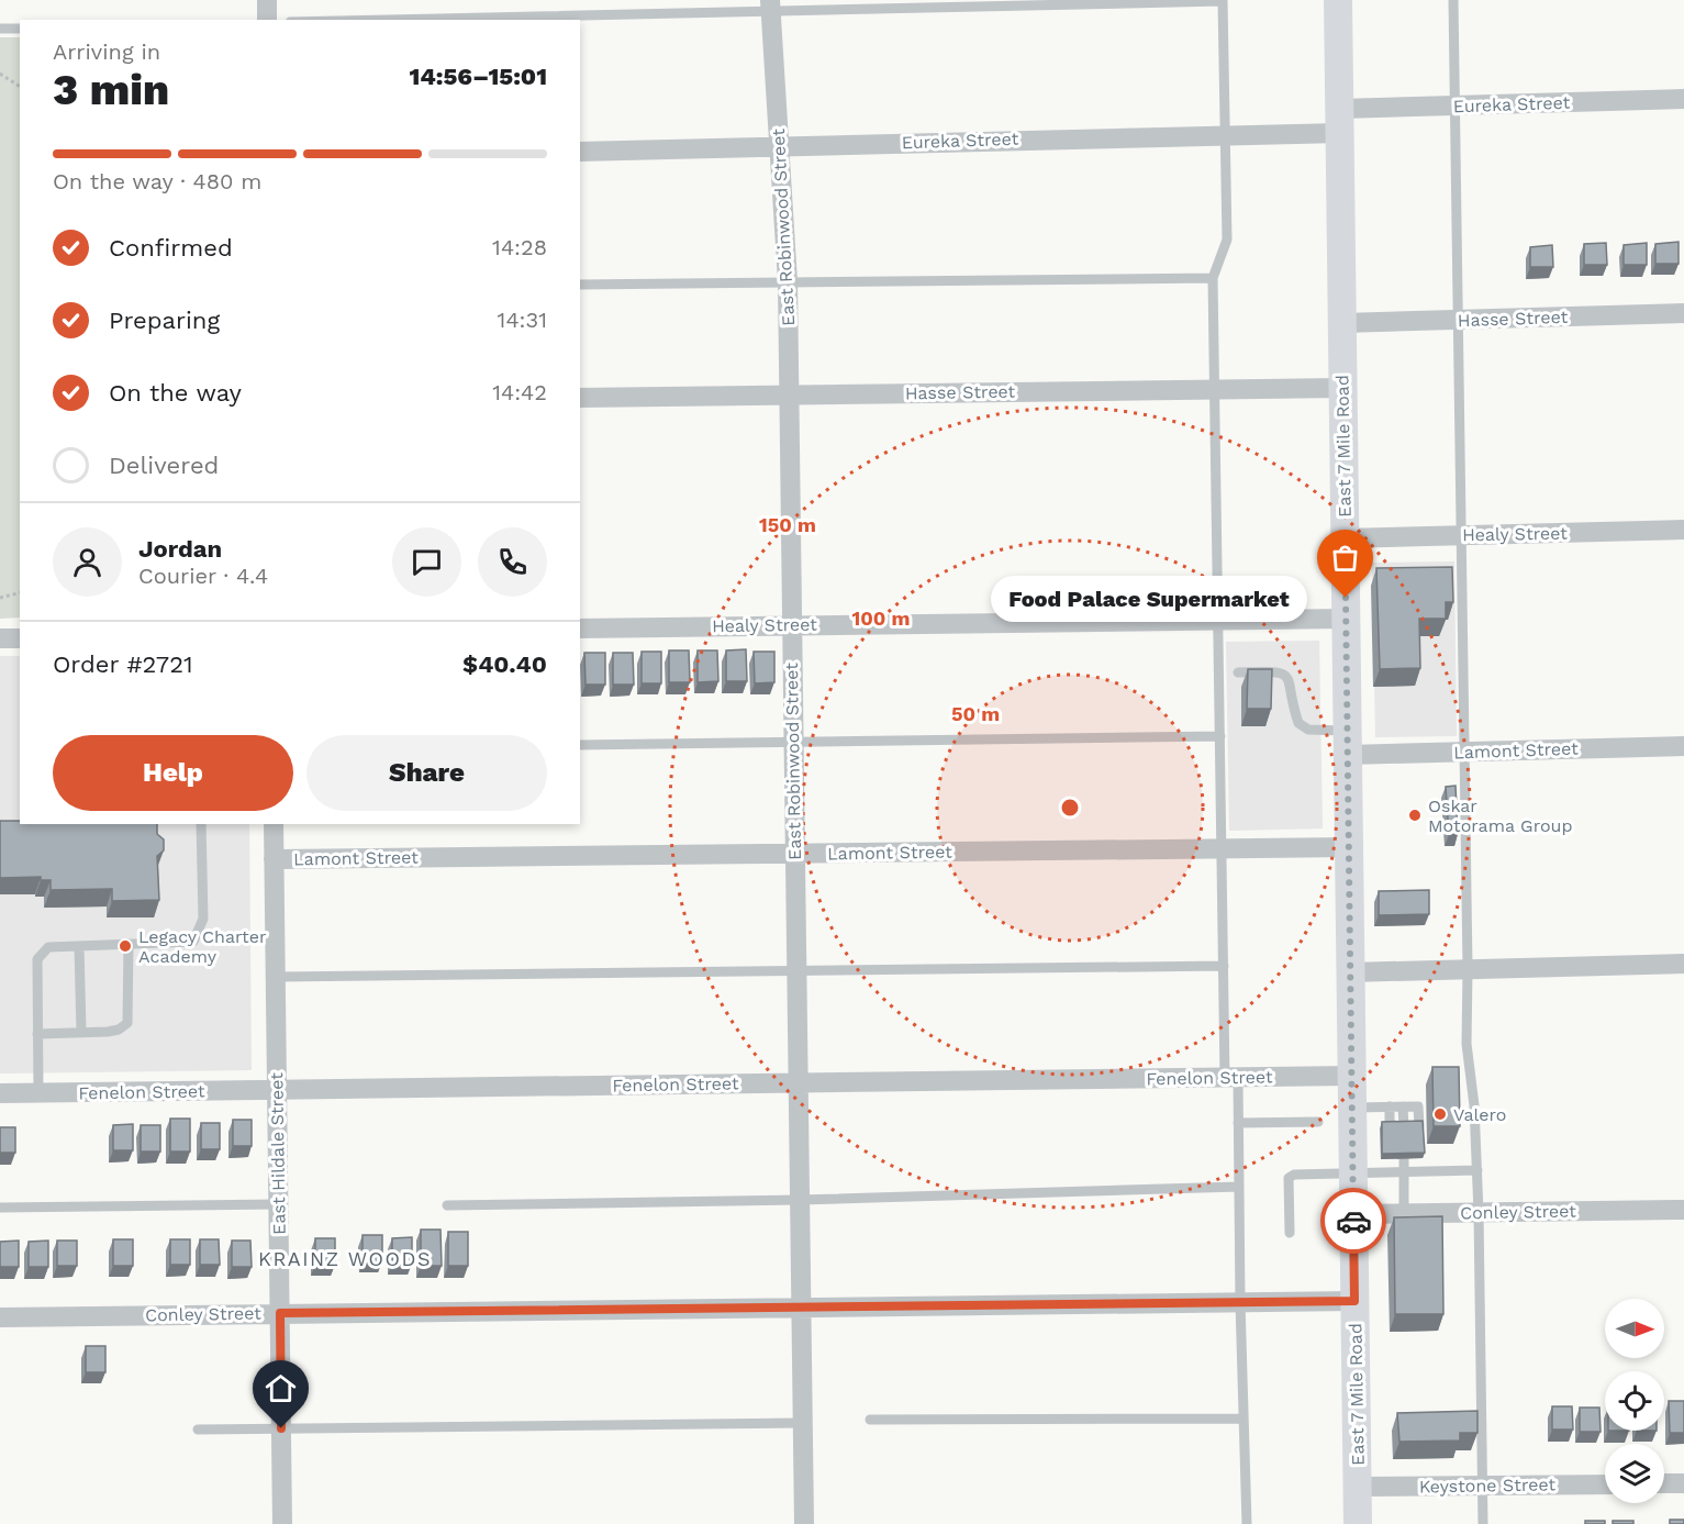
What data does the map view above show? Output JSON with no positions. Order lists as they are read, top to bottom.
{
  "streets": {
    "street": [
      "Eureka Street",
      "East Robinwood Street",
      "Hasse Street",
      "East 7 Mile Road",
      "Healy Street",
      "Lamont Street",
      "Fenelon Street",
      "East Hildale Street",
      "Conley Street",
      "Keystone Street"
    ]
  },
  "crossings": [
    ["Eureka Street", "East Robinwood Street"],
    ["Eureka Street", "East 7 Mile Road"],
    ["East Robinwood Street", "Hasse Street"],
    ["East Robinwood Street", "Healy Street"],
    ["East Robinwood Street", "Lamont Street"],
    ["East Robinwood Street", "Fenelon Street"],
    ["East Robinwood Street", "Conley Street"],
    ["Hasse Street", "East 7 Mile Road"],
    ["East 7 Mile Road", "Healy Street"],
    ["East 7 Mile Road", "Lamont Street"],
    ["East 7 Mile Road", "Fenelon Street"],
    ["East 7 Mile Road", "Conley Street"],
    ["East 7 Mile Road", "Keystone Street"],
    ["Lamont Street", "East Hildale Street"],
    ["Fenelon Street", "East Hildale Street"],
    ["East Hildale Street", "Conley Street"]
  ],
  "districts": ["KRAINZ WOODS"],
  "places": [
    "Food Palace Supermarket",
    "Oskar Motorama Group",
    "Legacy Charter Academy",
    "Valero"
  ],
  "north": "right",
  "page": {
    "heading": ["3 min", "Arriving in", "14:56–15:01"],
    "panel": [
      "Jordan",
      "Courier · 4.4",
      "Order #2721",
      "$40.40"
    ],
    "bar": "On the way · 480 m",
    "list": [
      ["Confirmed", "14:28"],
      ["Preparing", "14:31"],
      ["On the way", "14:42"],
      "Delivered"
    ],
    "bubble": "Food Palace Supermarket",
    "buttons": ["Help", "Share"]
  },
  "rings": ["150 m", "100 m", "50 m"]
}
